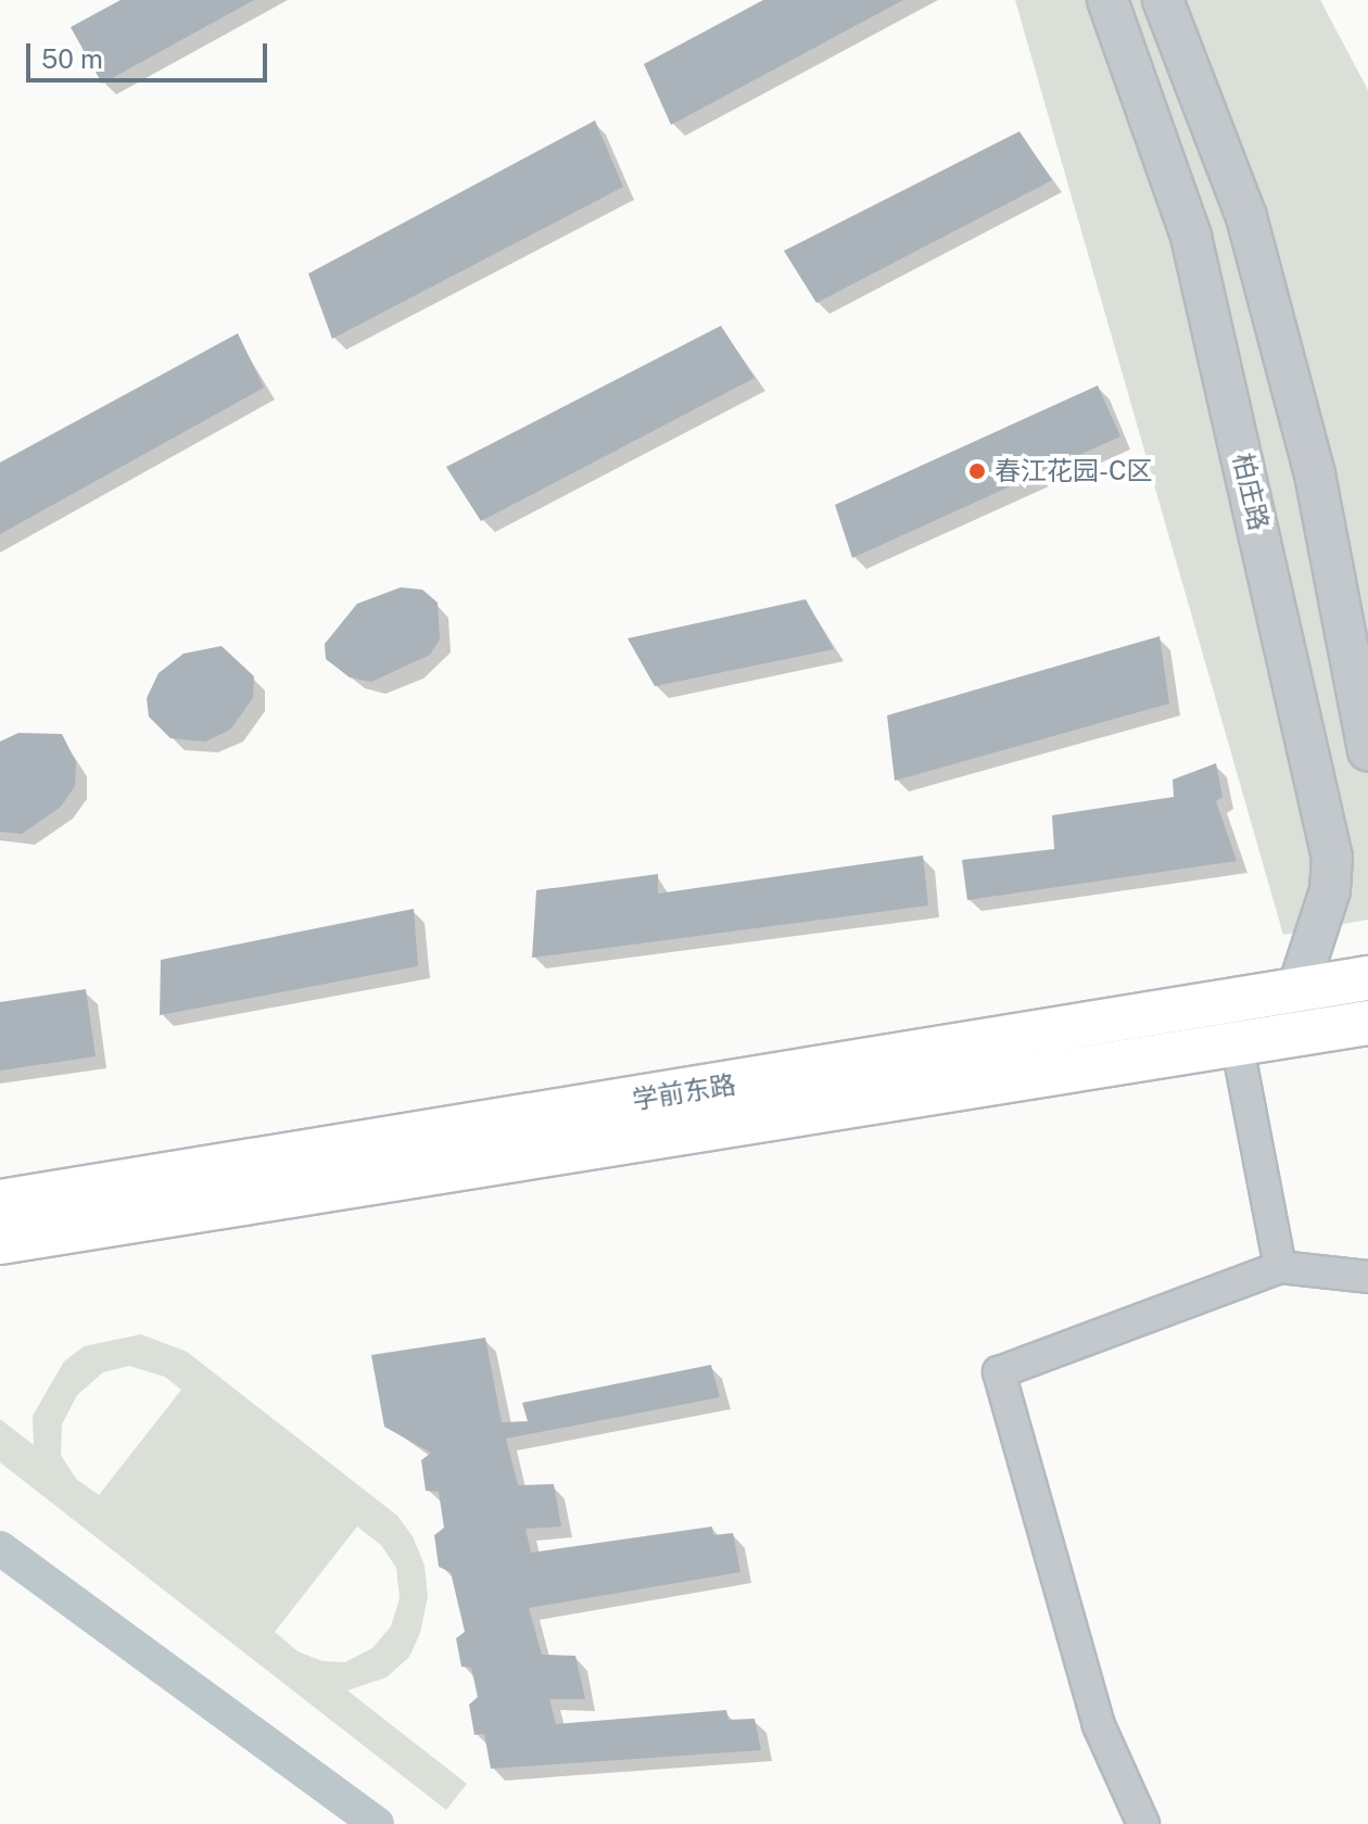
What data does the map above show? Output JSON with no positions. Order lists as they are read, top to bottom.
{
  "streets": {
    "main road": ["学前东路"],
    "street": ["柏庄路"]
  },
  "crossings": [
    ["柏庄路", "学前东路"]
  ],
  "places": ["春江花园-C区"],
  "scale_bar": "50 m"
}
